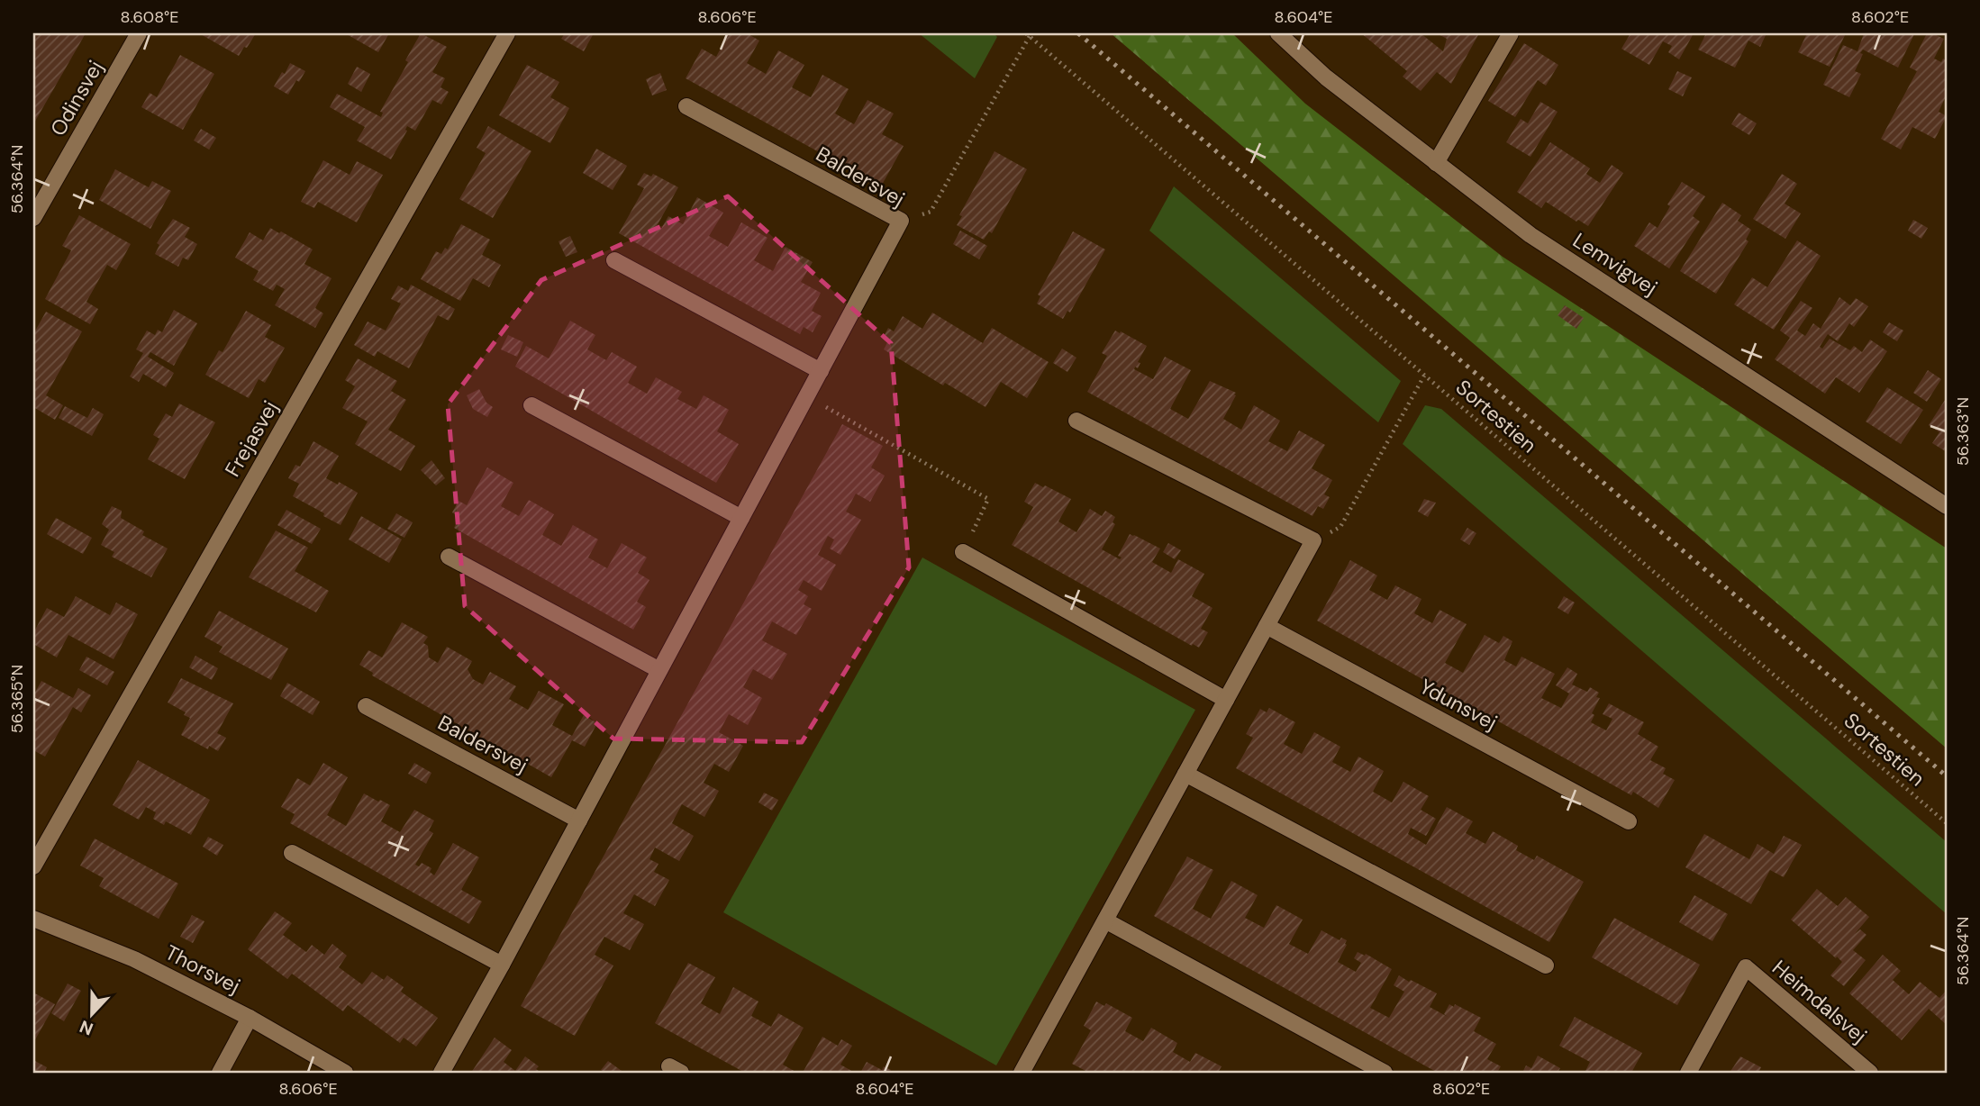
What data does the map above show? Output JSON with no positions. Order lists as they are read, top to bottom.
{
  "streets": {
    "street": [
      "Odinsvej",
      "Baldersvej",
      "Lemvigvej",
      "Frejasvej",
      "Ydunsvej",
      "Thorsvej",
      "Heimdalsvej"
    ],
    "path": ["Sortestien"]
  },
  "north": "bottom",
  "coordinates": [
    "8.608°E",
    "8.606°E",
    "8.604°E",
    "8.602°E",
    "56.364°N",
    "56.363°N",
    "56.365°N"
  ]
}
